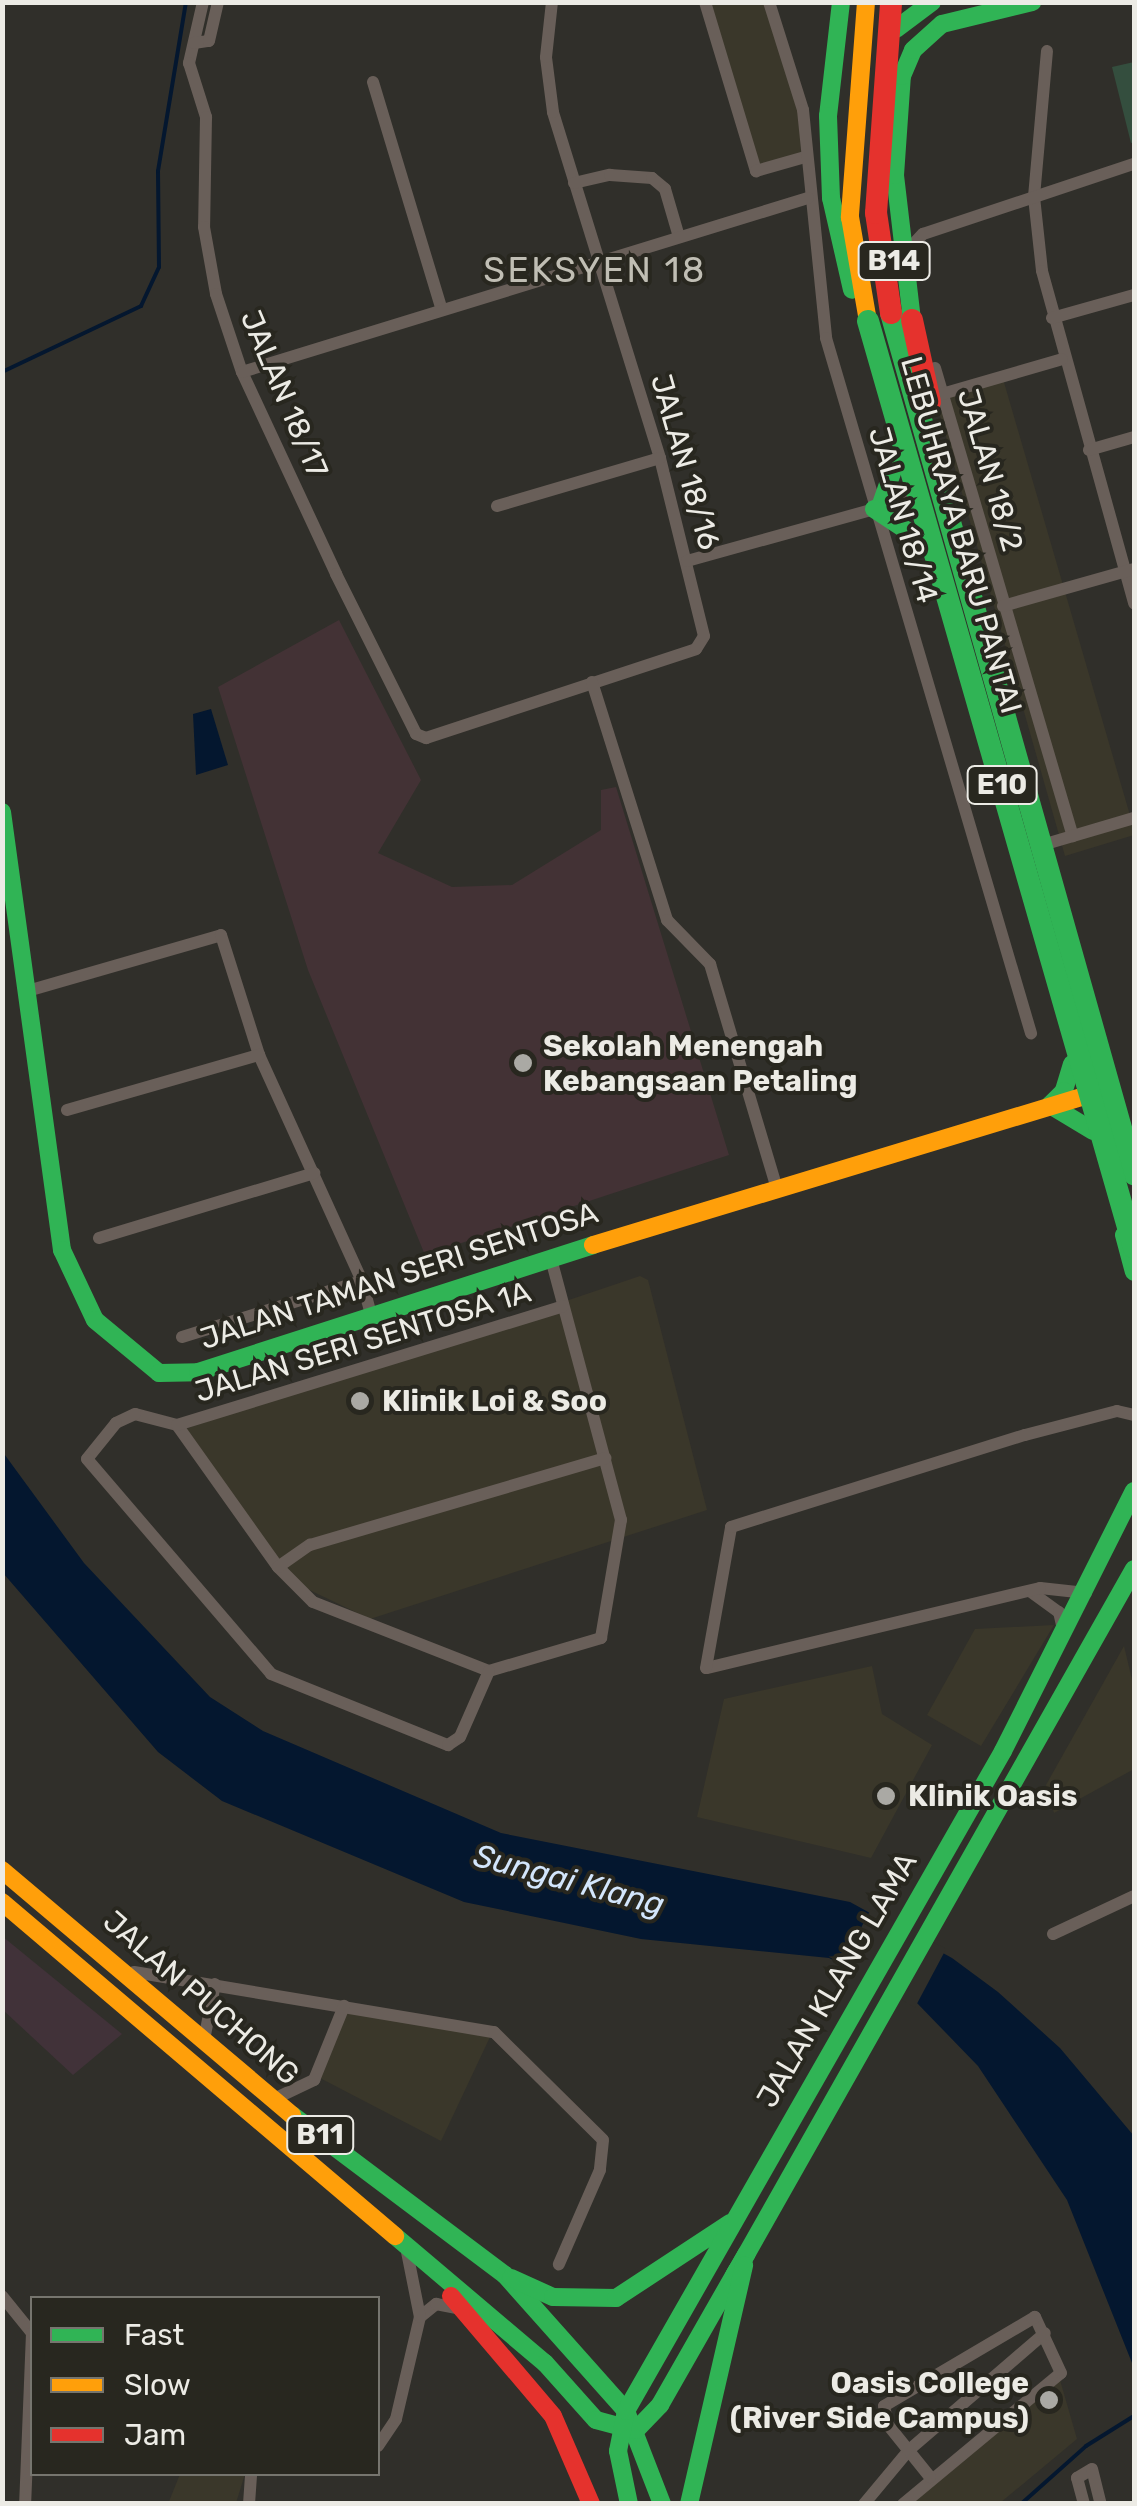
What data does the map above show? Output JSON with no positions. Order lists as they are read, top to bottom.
{
  "streets": {
    "main road": [
      "B14",
      "LEBUHRAYA BARU PANTAI",
      "E10",
      "JALAN TAMAN SERI SENTOSA",
      "JALAN KLANG LAMA",
      "JALAN PUCHONG",
      "B11"
    ],
    "street": [
      "JALAN 18/17",
      "JALAN 18/16",
      "JALAN 18/2",
      "JALAN 18/14",
      "JALAN SERI SENTOSA 1A"
    ]
  },
  "crossings": [
    ["B14", "JALAN 18/2"],
    ["B14", "JALAN TAMAN SERI SENTOSA"],
    ["JALAN 18/17", "JALAN 18/16"],
    ["JALAN KLANG LAMA", "JALAN PUCHONG"]
  ],
  "districts": ["SEKSYEN 18"],
  "water": ["Sungai Klang"],
  "places": [
    "Sekolah Menengah Kebangsaan Petaling",
    "Klinik Loi & Soo",
    "Klinik Oasis",
    "Oasis College (River Side Campus)"
  ],
  "legend": ["Fast", "Slow", "Jam"]
}
